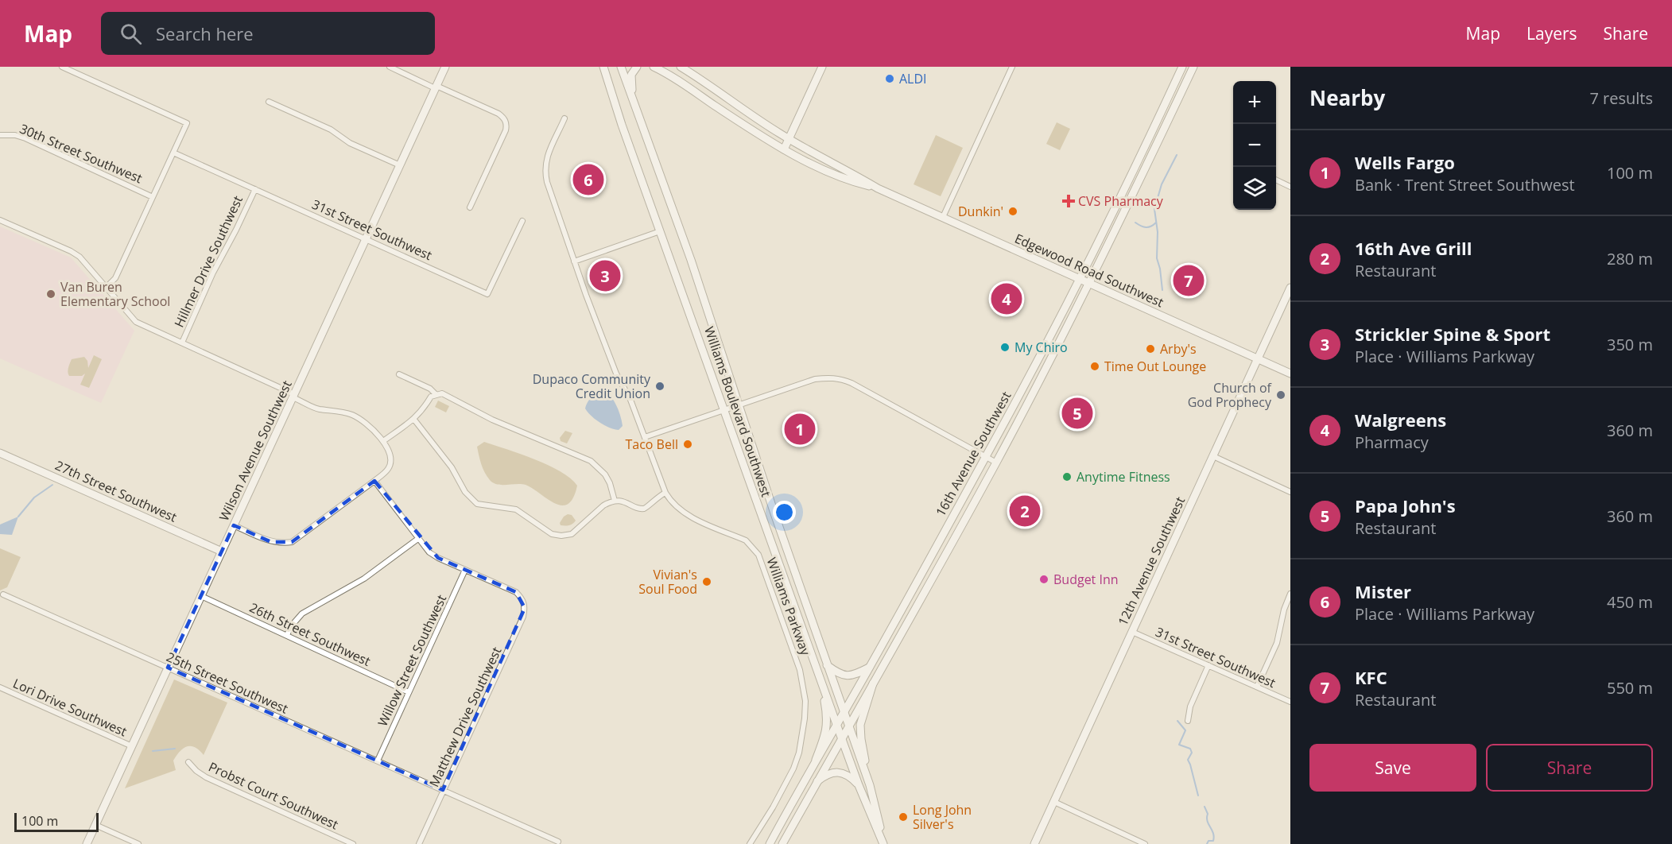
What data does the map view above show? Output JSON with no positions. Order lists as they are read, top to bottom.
{
  "streets": {
    "main road": [
      "Edgewood Road Southwest",
      "Williams Boulevard Southwest",
      "Wilson Avenue Southwest",
      "16th Avenue Southwest",
      "27th Street Southwest",
      "12th Avenue Southwest"
    ],
    "street": [
      "30th Street Southwest",
      "31st Street Southwest",
      "Hillmer Drive Southwest",
      "Williams Parkway",
      "26th Street Southwest",
      "Willow Street Southwest",
      "25th Street Southwest",
      "Lori Drive Southwest",
      "Matthew Drive Southwest",
      "Probst Court Southwest"
    ]
  },
  "crossings": [
    ["31st Street Southwest", "Hillmer Drive Southwest"],
    ["31st Street Southwest", "Wilson Avenue Southwest"],
    ["31st Street Southwest", "12th Avenue Southwest"],
    ["Edgewood Road Southwest", "16th Avenue Southwest"],
    ["Edgewood Road Southwest", "12th Avenue Southwest"],
    ["Williams Boulevard Southwest", "16th Avenue Southwest"],
    ["Wilson Avenue Southwest", "27th Street Southwest"],
    ["Wilson Avenue Southwest", "26th Street Southwest"],
    ["Wilson Avenue Southwest", "25th Street Southwest"],
    ["Wilson Avenue Southwest", "Lori Drive Southwest"],
    ["26th Street Southwest", "Willow Street Southwest"],
    ["Willow Street Southwest", "25th Street Southwest"],
    ["Willow Street Southwest", "Matthew Drive Southwest"],
    ["25th Street Southwest", "Matthew Drive Southwest"]
  ],
  "places": {
    "other": [
      "ALDI",
      "Dunkin'",
      "Van Buren Elementary School",
      "My Chiro",
      "Arby's",
      "Time Out Lounge",
      "Dupaco Community Credit Union",
      "Church of God Prophecy",
      "Taco Bell",
      "Anytime Fitness",
      "Budget Inn",
      "Vivian's Soul Food",
      "Long John Silver's"
    ],
    "health": ["CVS Pharmacy"]
  },
  "scale_bar": "100 m",
  "page": {
    "header": "Map",
    "search": "Search here",
    "nav": ["Map", "Layers", "Share"],
    "heading": ["Nearby", "7 results"],
    "map_buttons": ["+", "−"],
    "list": [
      {
        "mark": "1",
        "name": "Wells Fargo",
        "note": "Bank · Trent Street Southwest",
        "value": "100 m"
      },
      {
        "mark": "2",
        "name": "16th Ave Grill",
        "note": "Restaurant",
        "value": "280 m"
      },
      {
        "mark": "3",
        "name": "Strickler Spine & Sport",
        "note": "Place · Williams Parkway",
        "value": "350 m"
      },
      {
        "mark": "4",
        "name": "Walgreens",
        "note": "Pharmacy",
        "value": "360 m"
      },
      {
        "mark": "5",
        "name": "Papa John's",
        "note": "Restaurant",
        "value": "360 m"
      },
      {
        "mark": "6",
        "name": "Mister",
        "note": "Place · Williams Parkway",
        "value": "450 m"
      },
      {
        "mark": "7",
        "name": "KFC",
        "note": "Restaurant",
        "value": "550 m"
      }
    ],
    "pins": [
      "6",
      "3",
      "7",
      "4",
      "5",
      "1",
      "2"
    ],
    "buttons": ["Save", "Share"],
    "scale": "100 m"
  }
}
